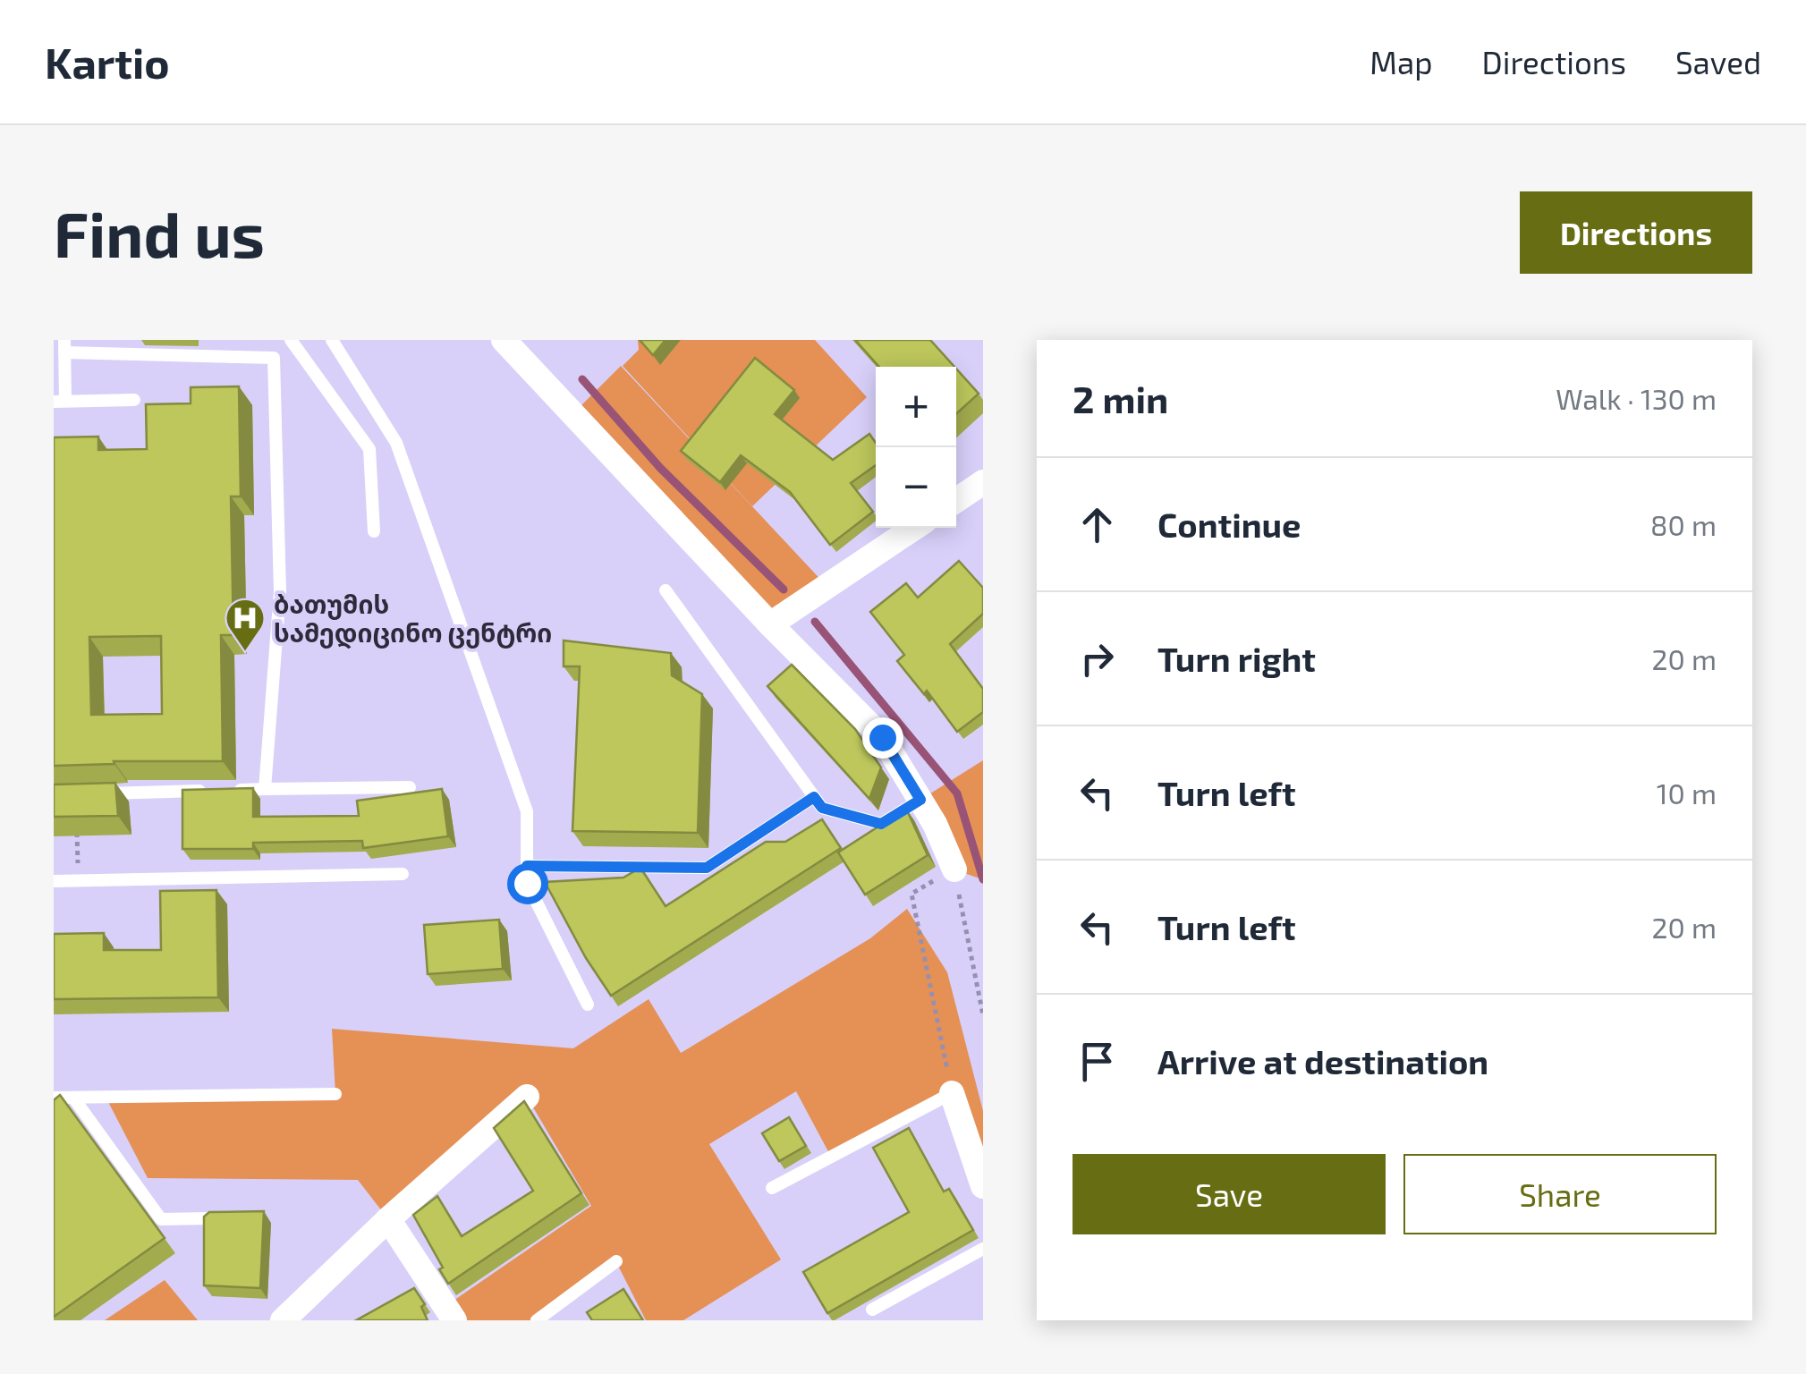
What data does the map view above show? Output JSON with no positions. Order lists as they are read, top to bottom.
{
  "places": {
    "hospital": ["ბათუმის სამედიცინო ცენტრი"]
  },
  "page": {
    "header": "Kartio",
    "nav": ["Map", "Directions", "Saved"],
    "buttons": [
      "Directions",
      ["Save", "Share"]
    ],
    "title": "Find us",
    "heading": ["2 min", "Walk · 130 m"],
    "map_buttons": ["+", "−"],
    "list": [
      ["Continue", "80 m"],
      ["Turn right", "20 m"],
      ["Turn left", "10 m"],
      ["Turn left", "20 m"],
      "Arrive at destination"
    ]
  }
}
